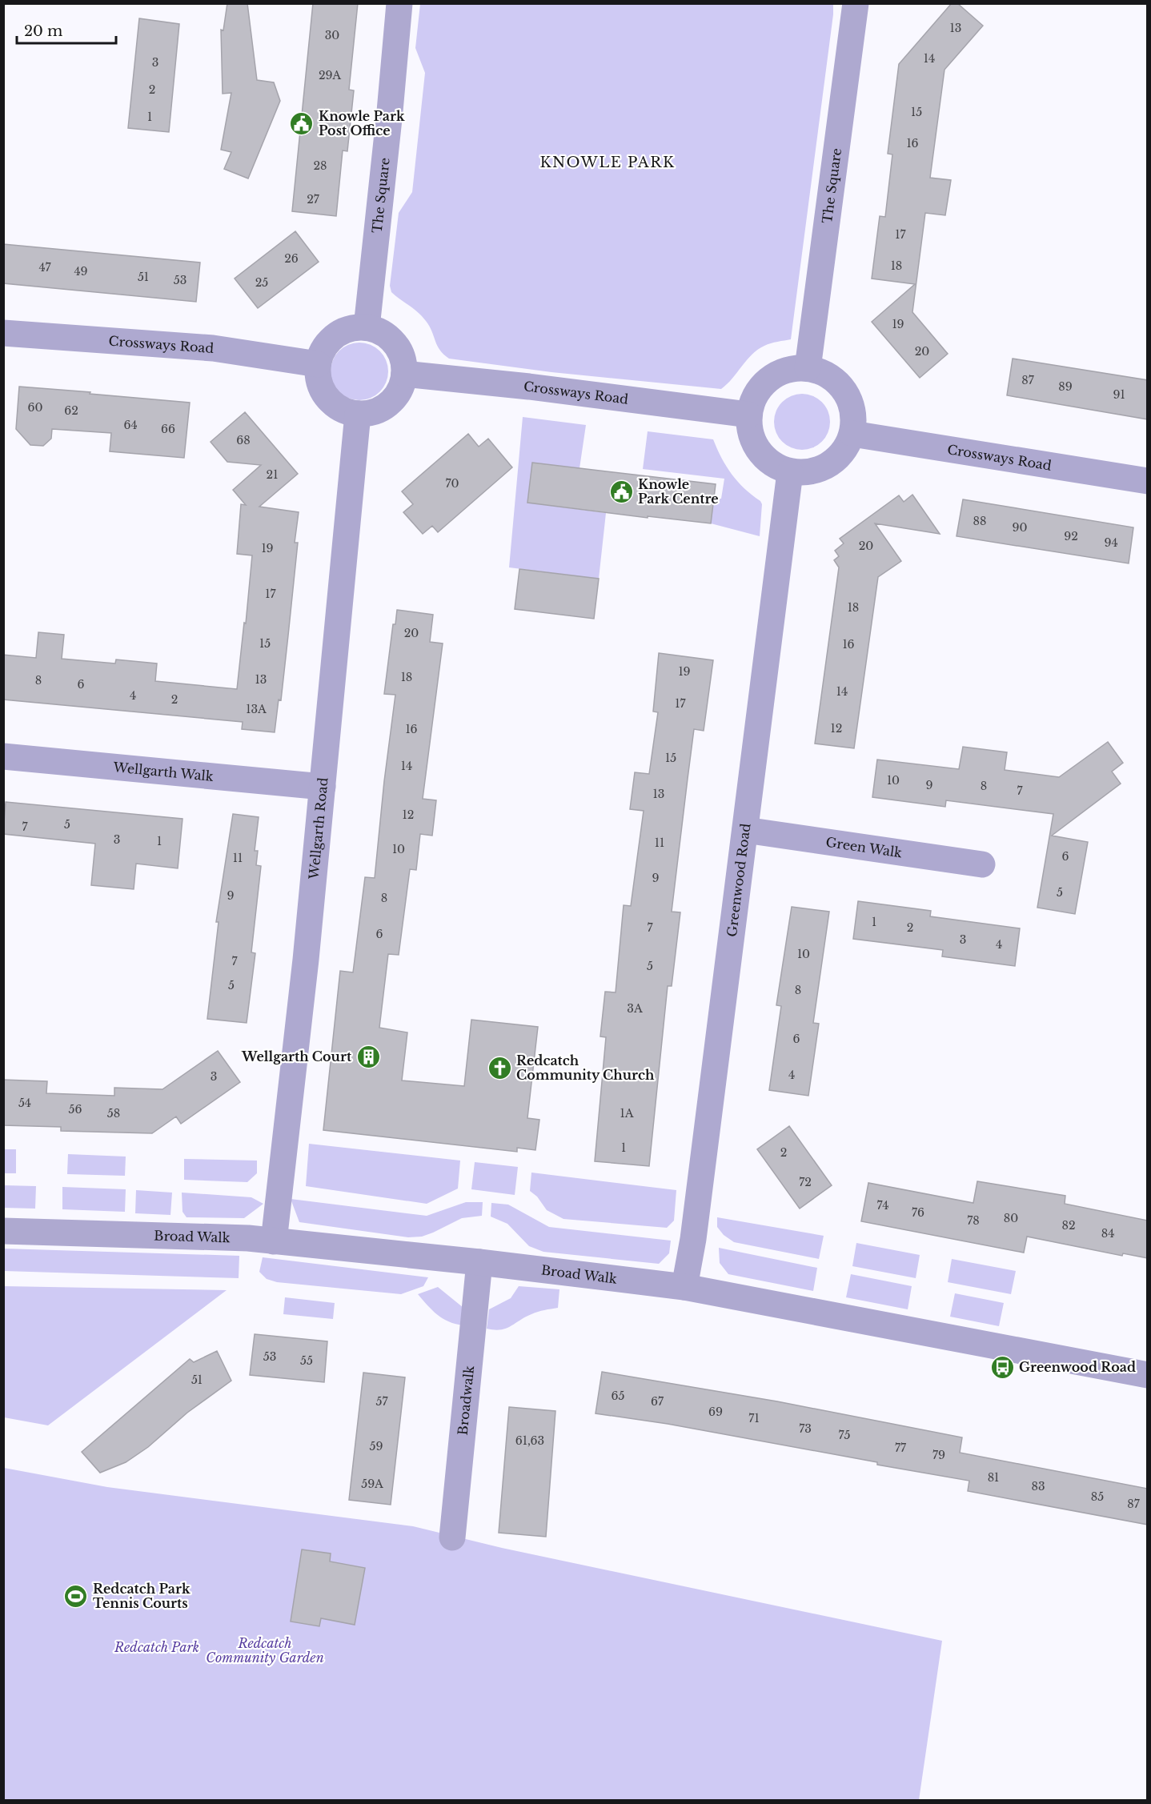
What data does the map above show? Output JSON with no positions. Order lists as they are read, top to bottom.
{
  "streets": {
    "street": [
      "The Square",
      "Crossways Road",
      "Wellgarth Walk",
      "Wellgarth Road",
      "Green Walk",
      "Greenwood Road",
      "Broad Walk",
      "Broadwalk"
    ]
  },
  "crossings": [
    ["The Square", "Crossways Road"],
    ["The Square", "Wellgarth Road"],
    ["The Square", "Greenwood Road"],
    ["Crossways Road", "Wellgarth Road"],
    ["Crossways Road", "Greenwood Road"],
    ["Wellgarth Walk", "Wellgarth Road"],
    ["Wellgarth Road", "Broad Walk"],
    ["Green Walk", "Greenwood Road"],
    ["Greenwood Road", "Broad Walk"],
    ["Broad Walk", "Broadwalk"]
  ],
  "districts": ["KNOWLE PARK"],
  "parks": ["Redcatch Community Garden", "Redcatch Park"],
  "places": {
    "public building": ["Knowle Park Post Office", "Knowle Park Centre"],
    "building": ["Wellgarth Court"],
    "church": ["Redcatch Community Church"],
    "bus stop": ["Greenwood Road"],
    "sports": ["Redcatch Park Tennis Courts"]
  },
  "house_numbers": [
    "13",
    "30",
    "14",
    "3",
    "29A",
    "2",
    "15",
    "1",
    "16",
    "28",
    "27",
    "17",
    "26",
    "18",
    "47",
    "49",
    "51",
    "53",
    "25",
    "19",
    "20",
    "87",
    "89",
    "91",
    "60",
    "62",
    "64",
    "66",
    "68",
    "21",
    "70",
    "88",
    "90",
    "92",
    "94",
    "20",
    "19",
    "17",
    "18",
    "20",
    "15",
    "16",
    "19",
    "18",
    "13",
    "8",
    "6",
    "14",
    "4",
    "2",
    "17",
    "13A",
    "12",
    "16",
    "15",
    "14",
    "10",
    "9",
    "8",
    "7",
    "13",
    "12",
    "5",
    "7",
    "3",
    "1",
    "11",
    "10",
    "6",
    "11",
    "9",
    "5",
    "9",
    "8",
    "1",
    "7",
    "2",
    "6",
    "3",
    "4",
    "10",
    "7",
    "5",
    "5",
    "8",
    "3A",
    "6",
    "4",
    "3",
    "54",
    "56",
    "58",
    "1A",
    "1",
    "2",
    "72",
    "74",
    "76",
    "80",
    "78",
    "82",
    "84",
    "53",
    "55",
    "51",
    "65",
    "57",
    "67",
    "69",
    "71",
    "73",
    "75",
    "61,63",
    "59",
    "77",
    "79",
    "81",
    "59A",
    "83",
    "85",
    "87"
  ],
  "scale_bar": "20 m"
}
